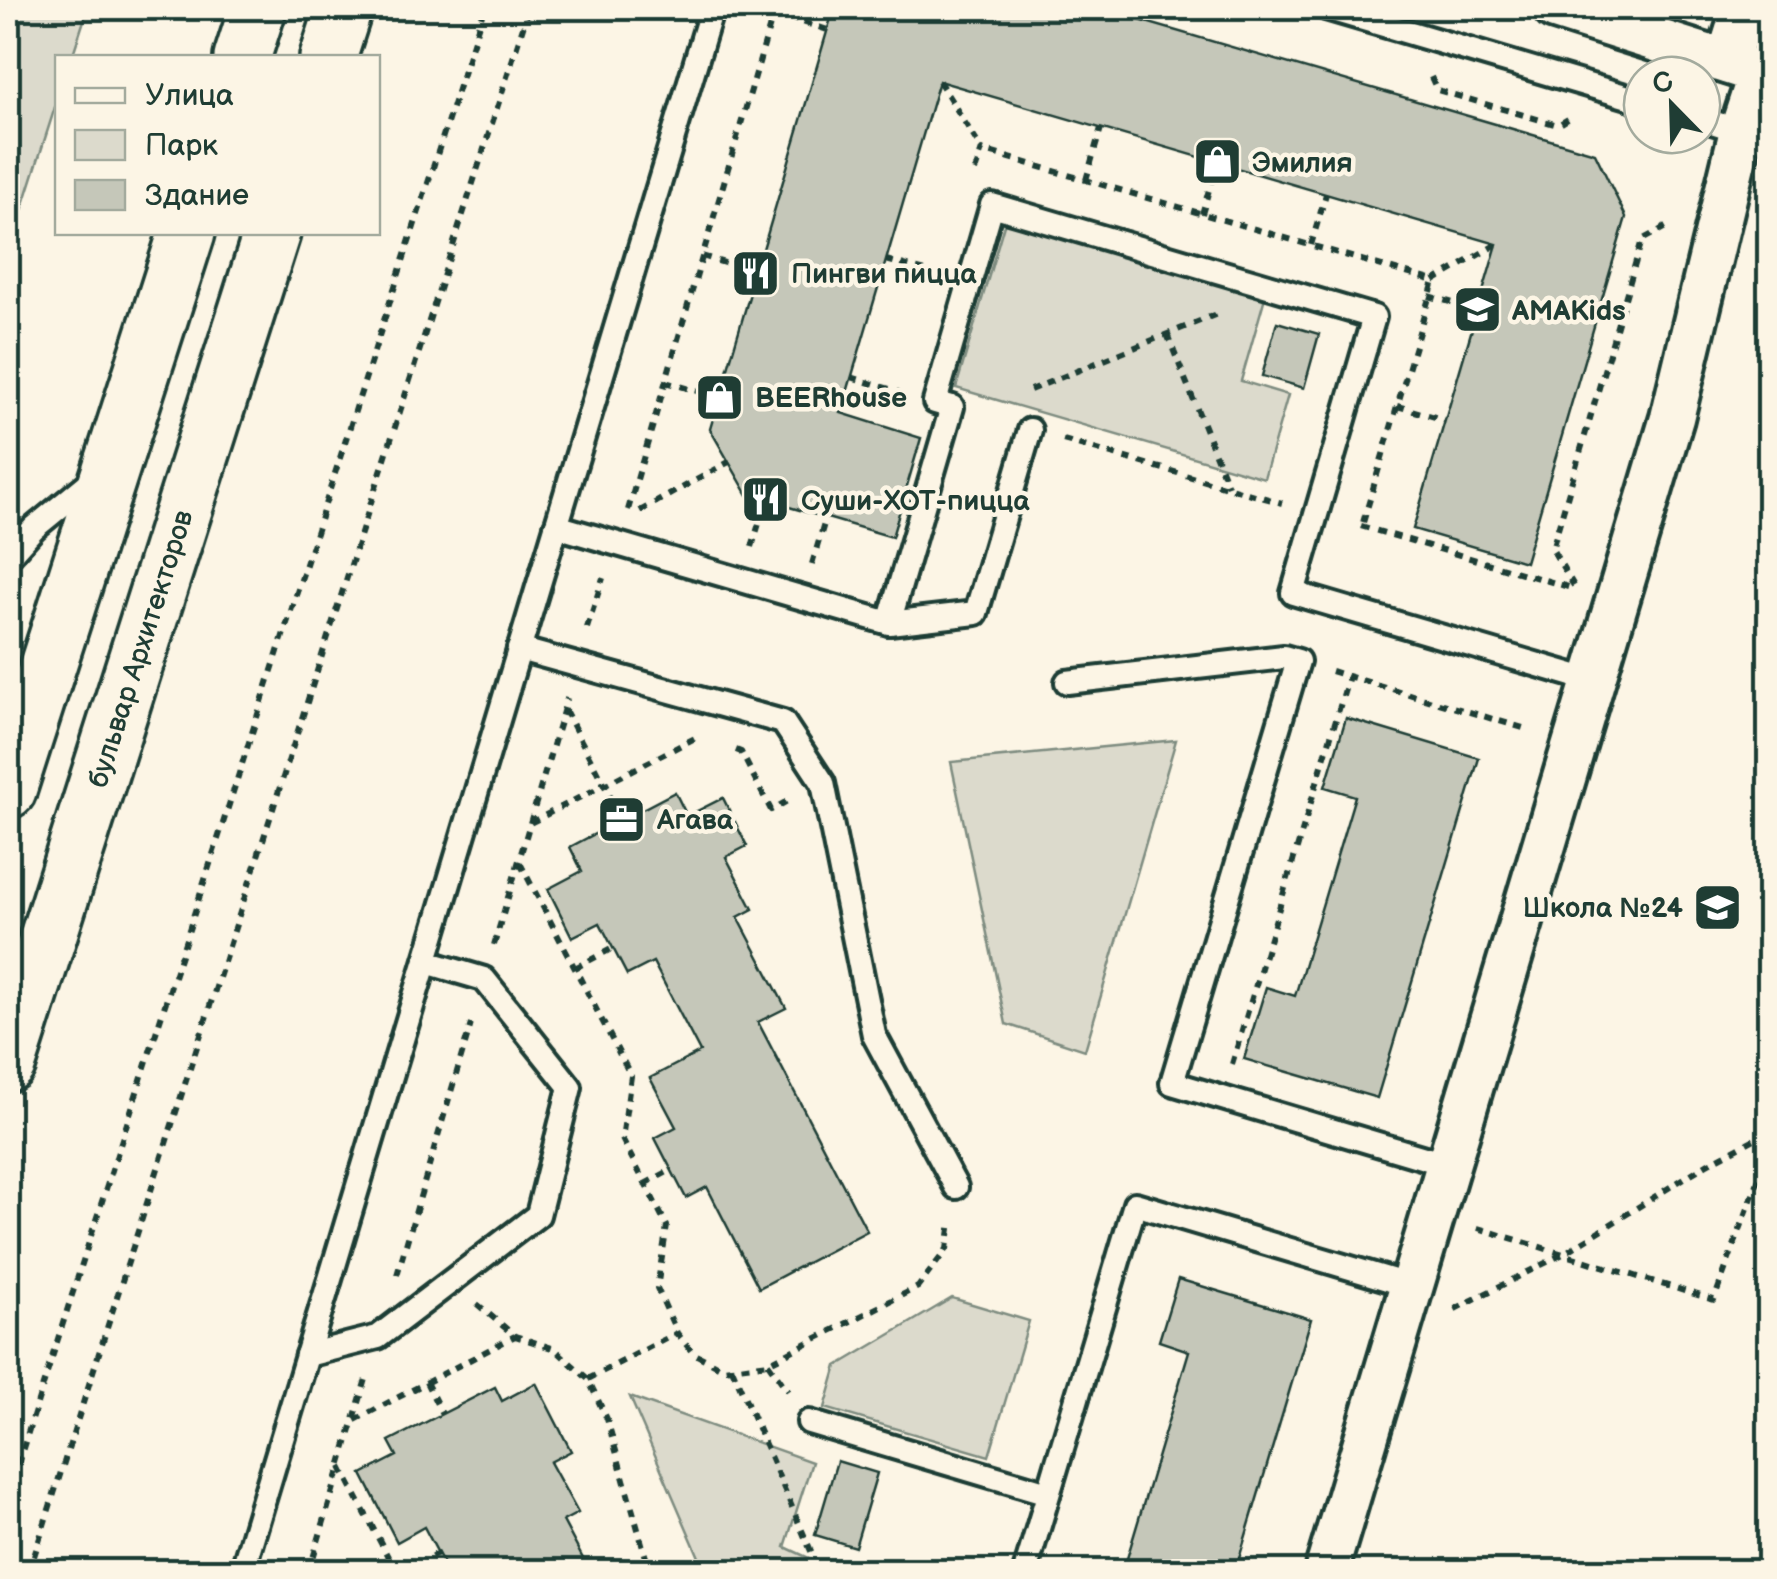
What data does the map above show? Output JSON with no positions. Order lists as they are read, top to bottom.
{
  "streets": {
    "main road": ["бульвар Архитекторов"]
  },
  "places": {
    "shop": ["Эмилия", "BEERhouse"],
    "restaurant": ["Пингви пицца", "Суши-ХОТ-пицца"],
    "school or university": ["AMAKids", "Школа №24"],
    "office": ["Агава"]
  },
  "legend": ["Улица", "Парк", "Здание"],
  "north": "top left"
}
